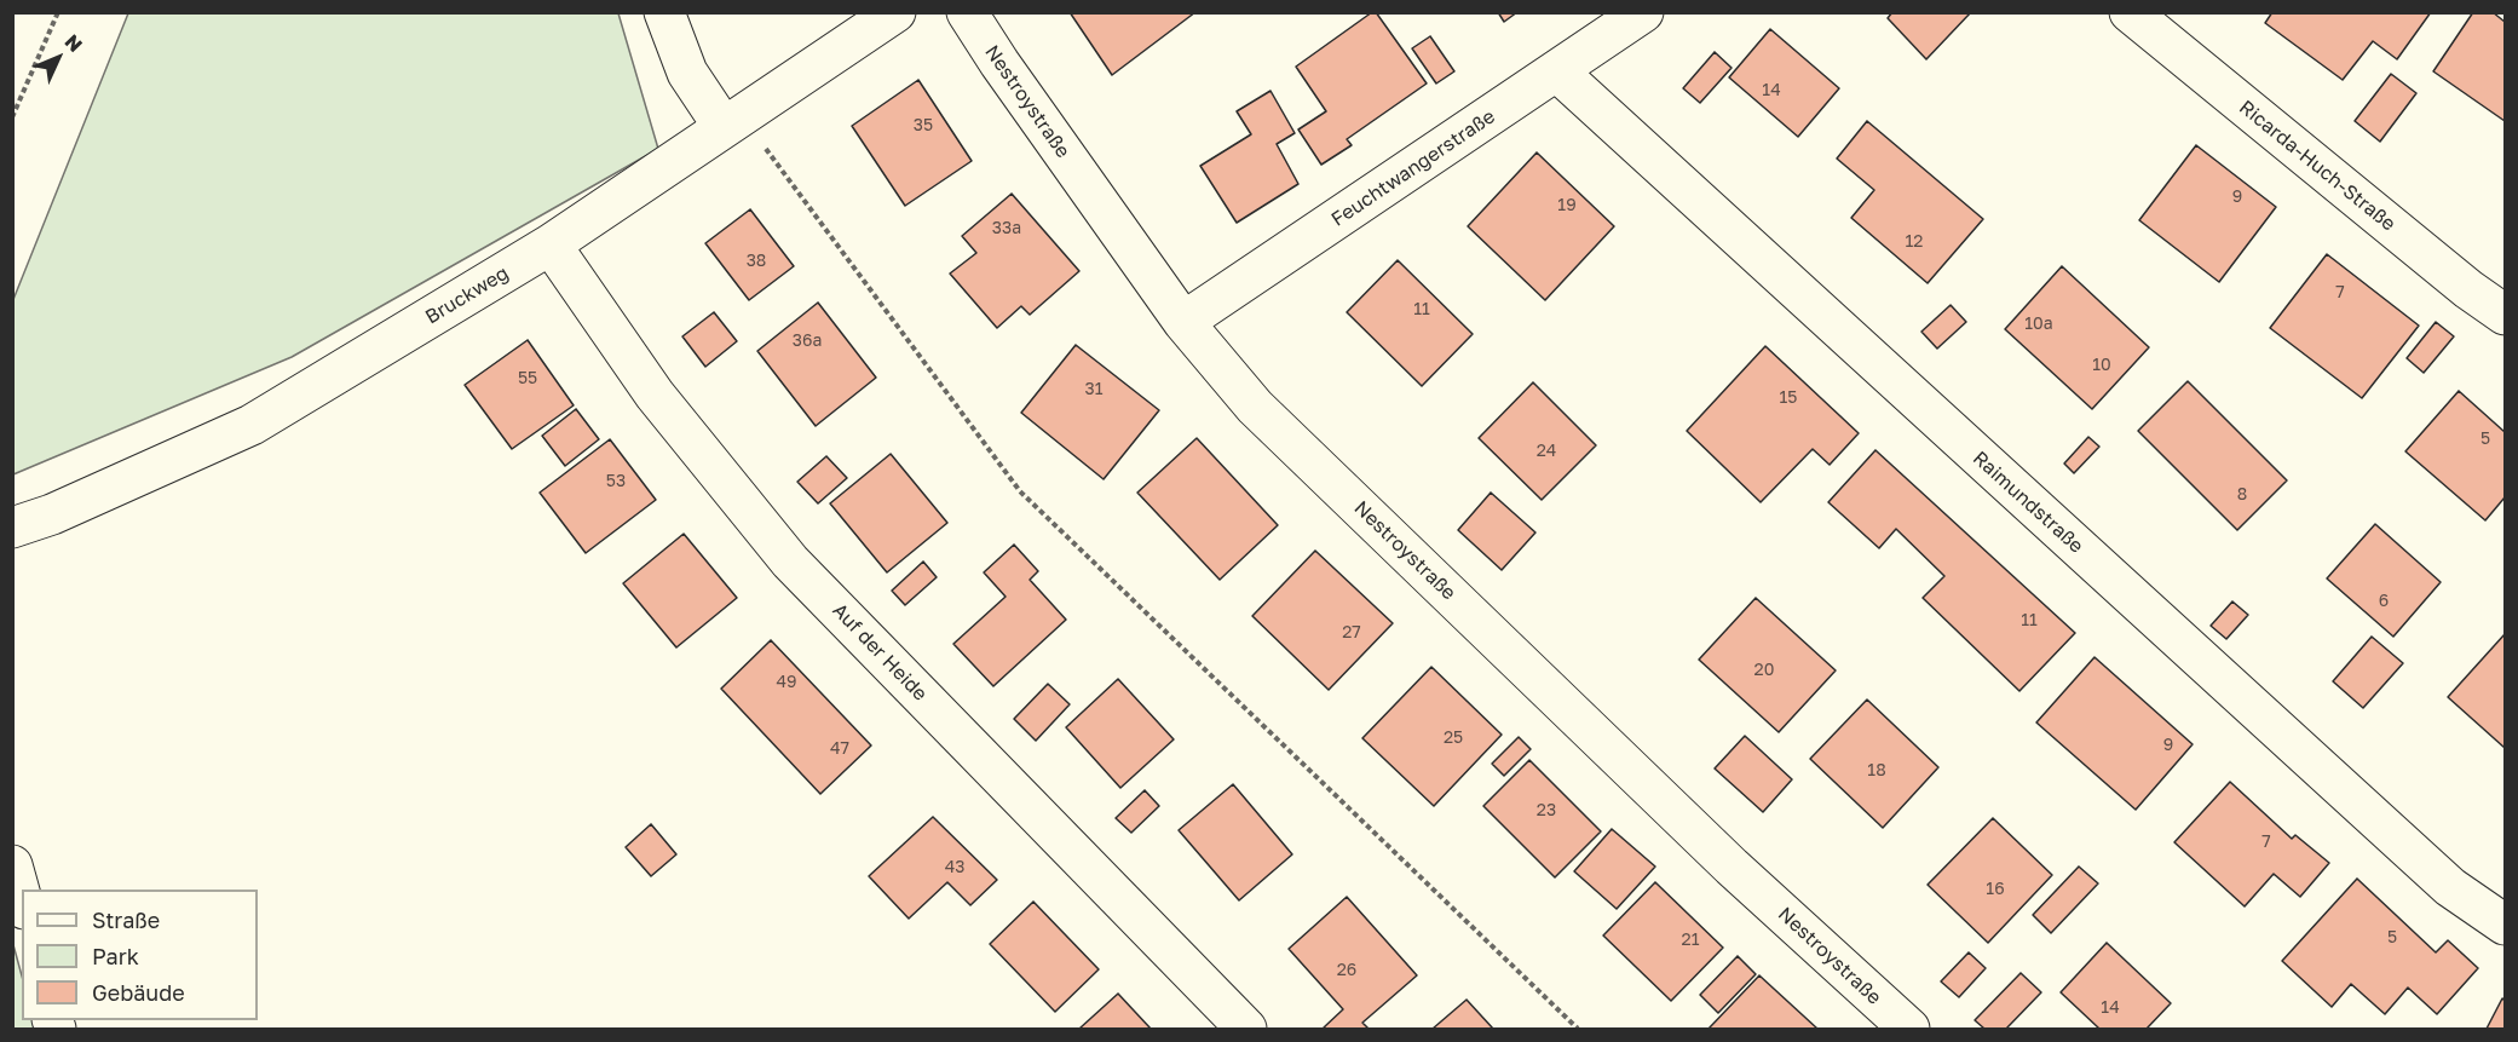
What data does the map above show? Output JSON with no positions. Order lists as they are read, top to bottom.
{
  "streets": {
    "street": [
      "Nestroystraße",
      "Ricarda-Huch-Straße",
      "Feuchtwangerstraße",
      "Bruckweg",
      "Raimundstraße",
      "Auf der Heide"
    ]
  },
  "crossings": [
    ["Nestroystraße", "Feuchtwangerstraße"],
    ["Feuchtwangerstraße", "Raimundstraße"],
    ["Bruckweg", "Auf der Heide"]
  ],
  "house_numbers": [
    "14",
    "35",
    "9",
    "19",
    "33a",
    "12",
    "38",
    "7",
    "11",
    "10a",
    "36a",
    "10",
    "55",
    "31",
    "15",
    "5",
    "24",
    "53",
    "8",
    "6",
    "11",
    "27",
    "20",
    "49",
    "25",
    "9",
    "47",
    "18",
    "23",
    "7",
    "43",
    "16",
    "5",
    "21",
    "26",
    "14"
  ],
  "legend": ["Straße", "Park", "Gebäude"],
  "north": "top right"
}
